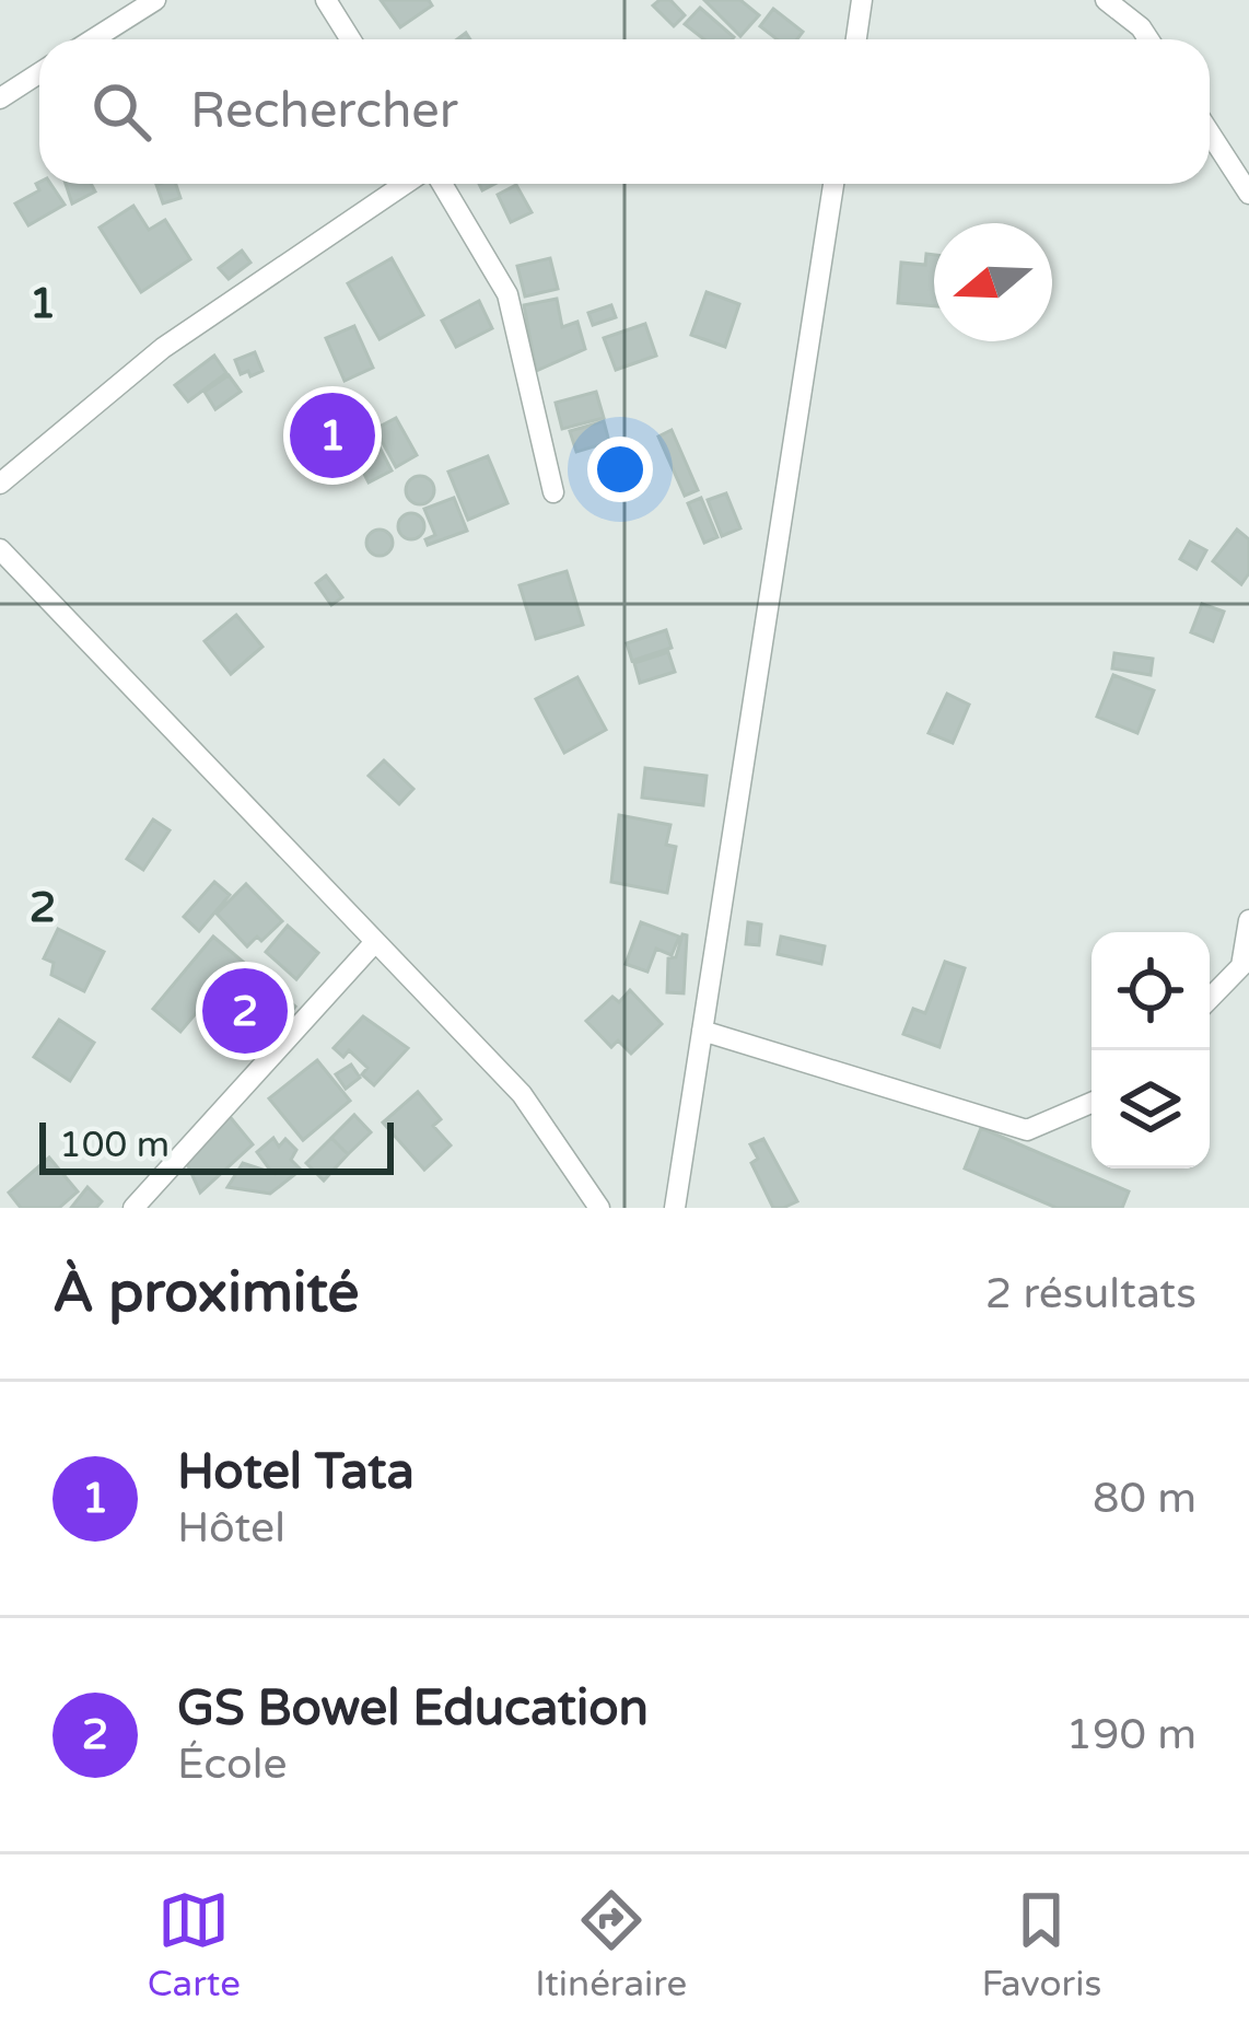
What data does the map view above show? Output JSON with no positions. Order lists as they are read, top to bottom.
{
  "scale_bar": "100 m",
  "north": "left",
  "page": {
    "search": "Rechercher",
    "pins": ["1", "2"],
    "scale": "100 m",
    "heading": ["À proximité", "2 résultats"],
    "list": [
      {
        "mark": "1",
        "name": "Hotel Tata",
        "note": "Hôtel",
        "value": "80 m"
      },
      {
        "mark": "2",
        "name": "GS Bowel Education",
        "note": "École",
        "value": "190 m"
      }
    ],
    "nav": ["Carte", "Itinéraire", "Favoris"]
  },
  "grid": {
    "rows": ["1", "2"]
  }
}
